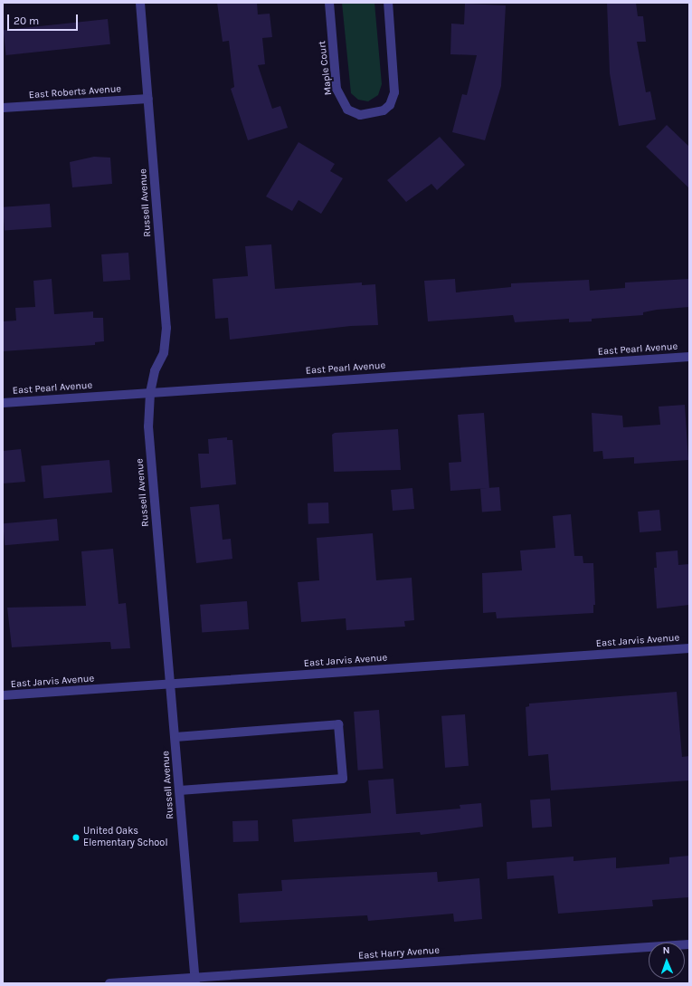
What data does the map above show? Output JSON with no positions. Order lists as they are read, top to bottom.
{
  "streets": {
    "street": [
      "Maple Court",
      "East Roberts Avenue",
      "Russell Avenue",
      "East Pearl Avenue",
      "East Jarvis Avenue",
      "East Harry Avenue"
    ]
  },
  "crossings": [
    ["East Roberts Avenue", "Russell Avenue"],
    ["Russell Avenue", "East Pearl Avenue"],
    ["Russell Avenue", "East Jarvis Avenue"],
    ["Russell Avenue", "East Harry Avenue"]
  ],
  "places": ["United Oaks Elementary School"],
  "scale_bar": "20 m",
  "north": "top"
}
